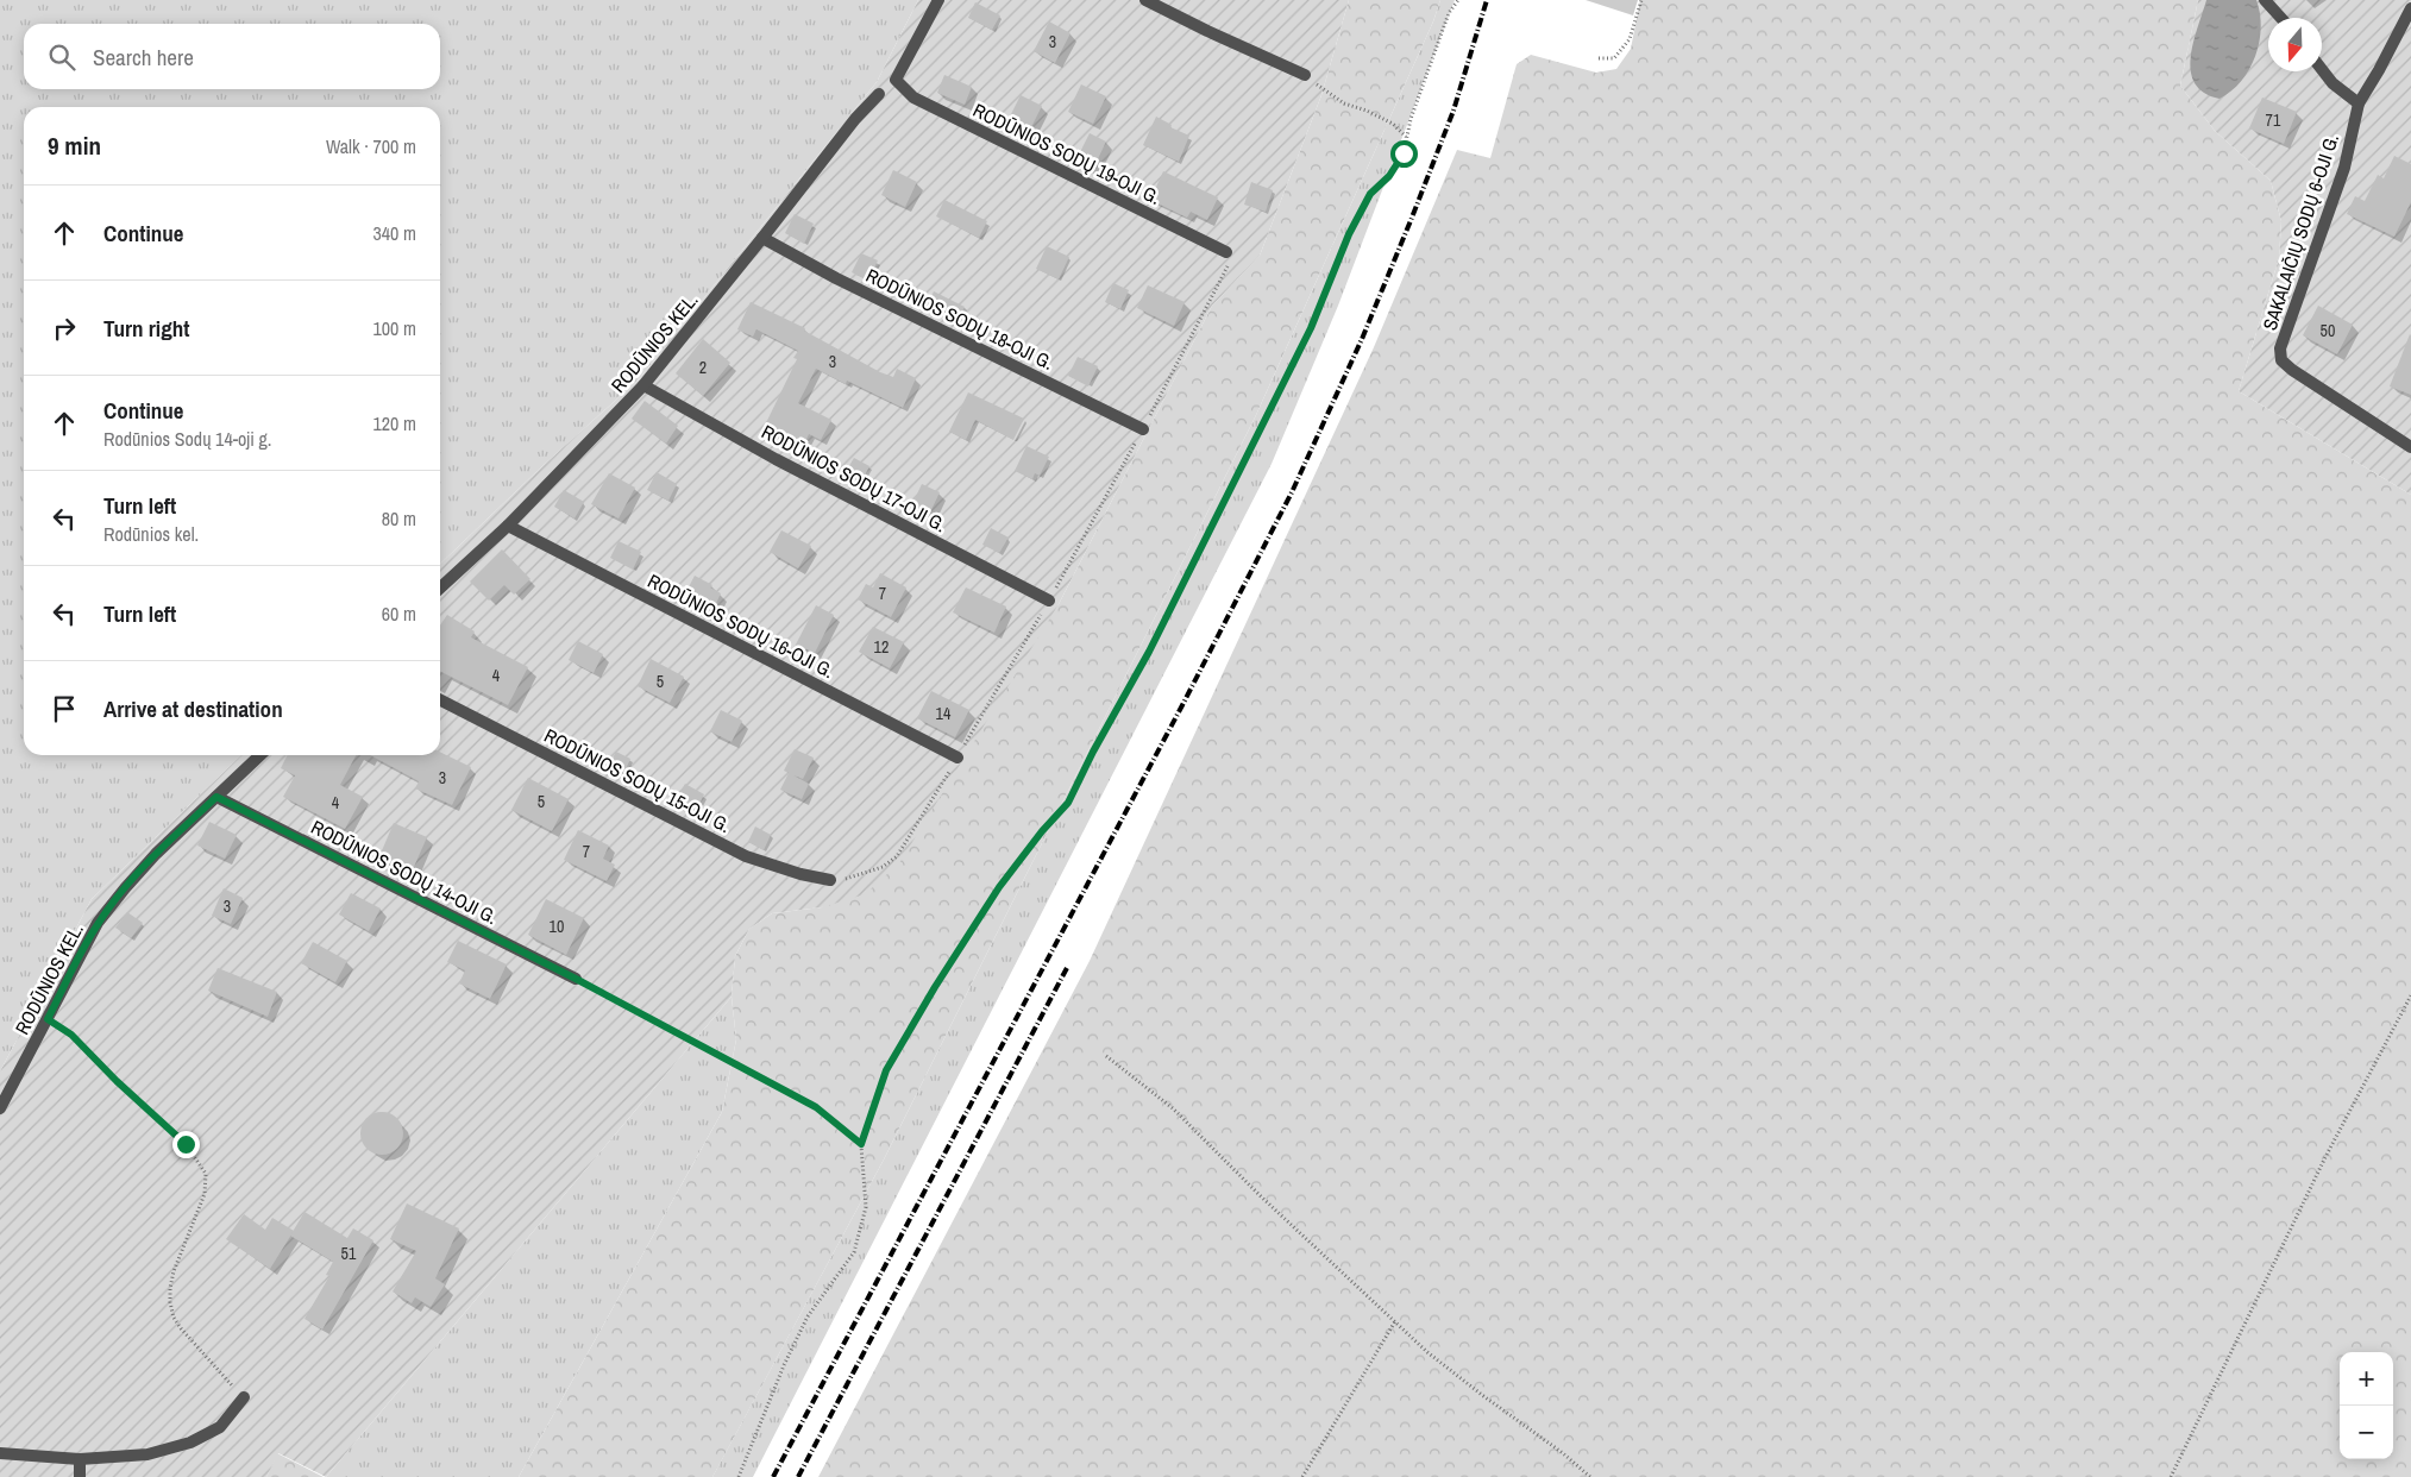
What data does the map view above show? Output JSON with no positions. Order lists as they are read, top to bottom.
{
  "streets": {
    "street": [
      "RODŪNIOS SODŲ 19-OJI G.",
      "SAKALAIČIŲ SODŲ 6-OJI G.",
      "RODŪNIOS SODŲ 18-OJI G.",
      "RODŪNIOS KEL.",
      "RODŪNIOS SODŲ 17-OJI G.",
      "RODŪNIOS SODŲ 16-OJI G.",
      "RODŪNIOS SODŲ 15-OJI G.",
      "RODŪNIOS SODŲ 14-OJI G."
    ]
  },
  "crossings": [
    ["RODŪNIOS SODŲ 18-OJI G.", "RODŪNIOS KEL."],
    ["RODŪNIOS KEL.", "RODŪNIOS SODŲ 17-OJI G."],
    ["RODŪNIOS KEL.", "RODŪNIOS SODŲ 16-OJI G."],
    ["RODŪNIOS KEL.", "RODŪNIOS SODŲ 14-OJI G."]
  ],
  "house_numbers": [
    "3",
    "71",
    "50",
    "3",
    "2",
    "7",
    "12",
    "4",
    "5",
    "14",
    "3",
    "5",
    "4",
    "7",
    "3",
    "10",
    "51"
  ],
  "north": "bottom",
  "page": {
    "search": "Search here",
    "heading": ["9 min", "Walk · 700 m"],
    "list": [
      ["Continue", "340 m"],
      ["Turn right", "100 m"],
      ["Continue", "Rodūnios Sodų 14-oji g.", "120 m"],
      ["Turn left", "Rodūnios kel.", "80 m"],
      ["Turn left", "60 m"],
      "Arrive at destination"
    ],
    "map_buttons": ["+", "−"]
  }
}
